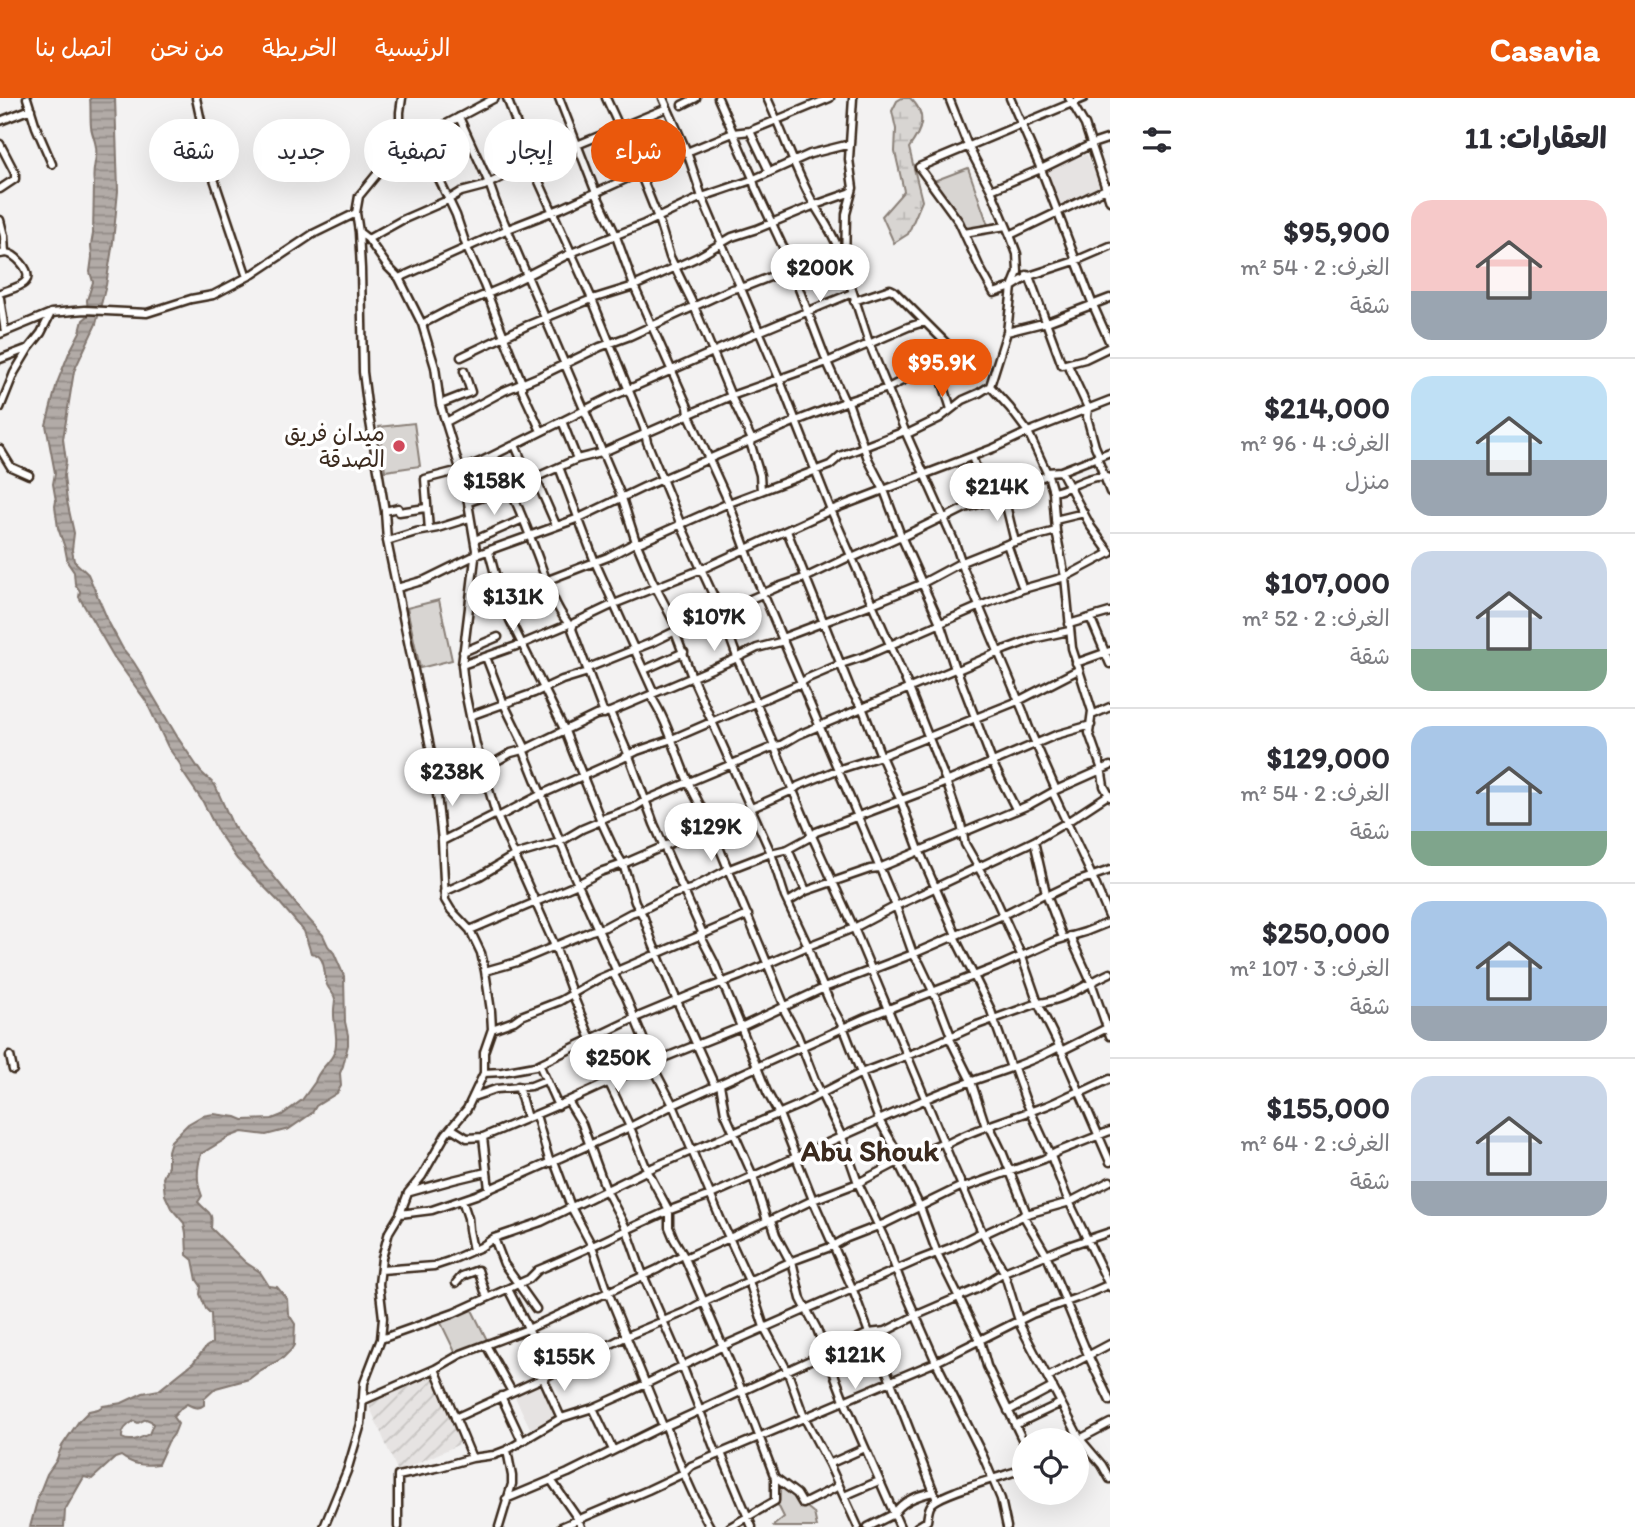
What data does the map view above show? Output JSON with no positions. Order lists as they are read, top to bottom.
{
  "districts": ["Abu Shouk"],
  "places": ["ميدان فريق الصدقة"],
  "page": {
    "header": "Casavia",
    "nav": [
      "الرئيسية",
      "الخريطة",
      "من نحن",
      "اتصل بنا"
    ],
    "heading": "العقارات: 11",
    "chip": [
      "شراء",
      "إيجار",
      "تصفية",
      "جديد",
      "شقة"
    ],
    "list": [
      {
        "name": "$95,900",
        "note": "الغرف: 2 · 54 m² · شقة"
      },
      {
        "name": "$214,000",
        "note": "الغرف: 4 · 96 m² · منزل"
      },
      {
        "name": "$107,000",
        "note": "الغرف: 2 · 52 m² · شقة"
      },
      {
        "name": "$129,000",
        "note": "الغرف: 2 · 54 m² · شقة"
      },
      {
        "name": "$250,000",
        "note": "الغرف: 3 · 107 m² · شقة"
      },
      {
        "name": "$155,000",
        "note": "الغرف: 2 · 64 m² · شقة"
      }
    ],
    "price": [
      "$200K",
      "$95.9K",
      "$158K",
      "$214K",
      "$131K",
      "$107K",
      "$238K",
      "$129K",
      "$250K",
      "$121K",
      "$155K"
    ]
  }
}
